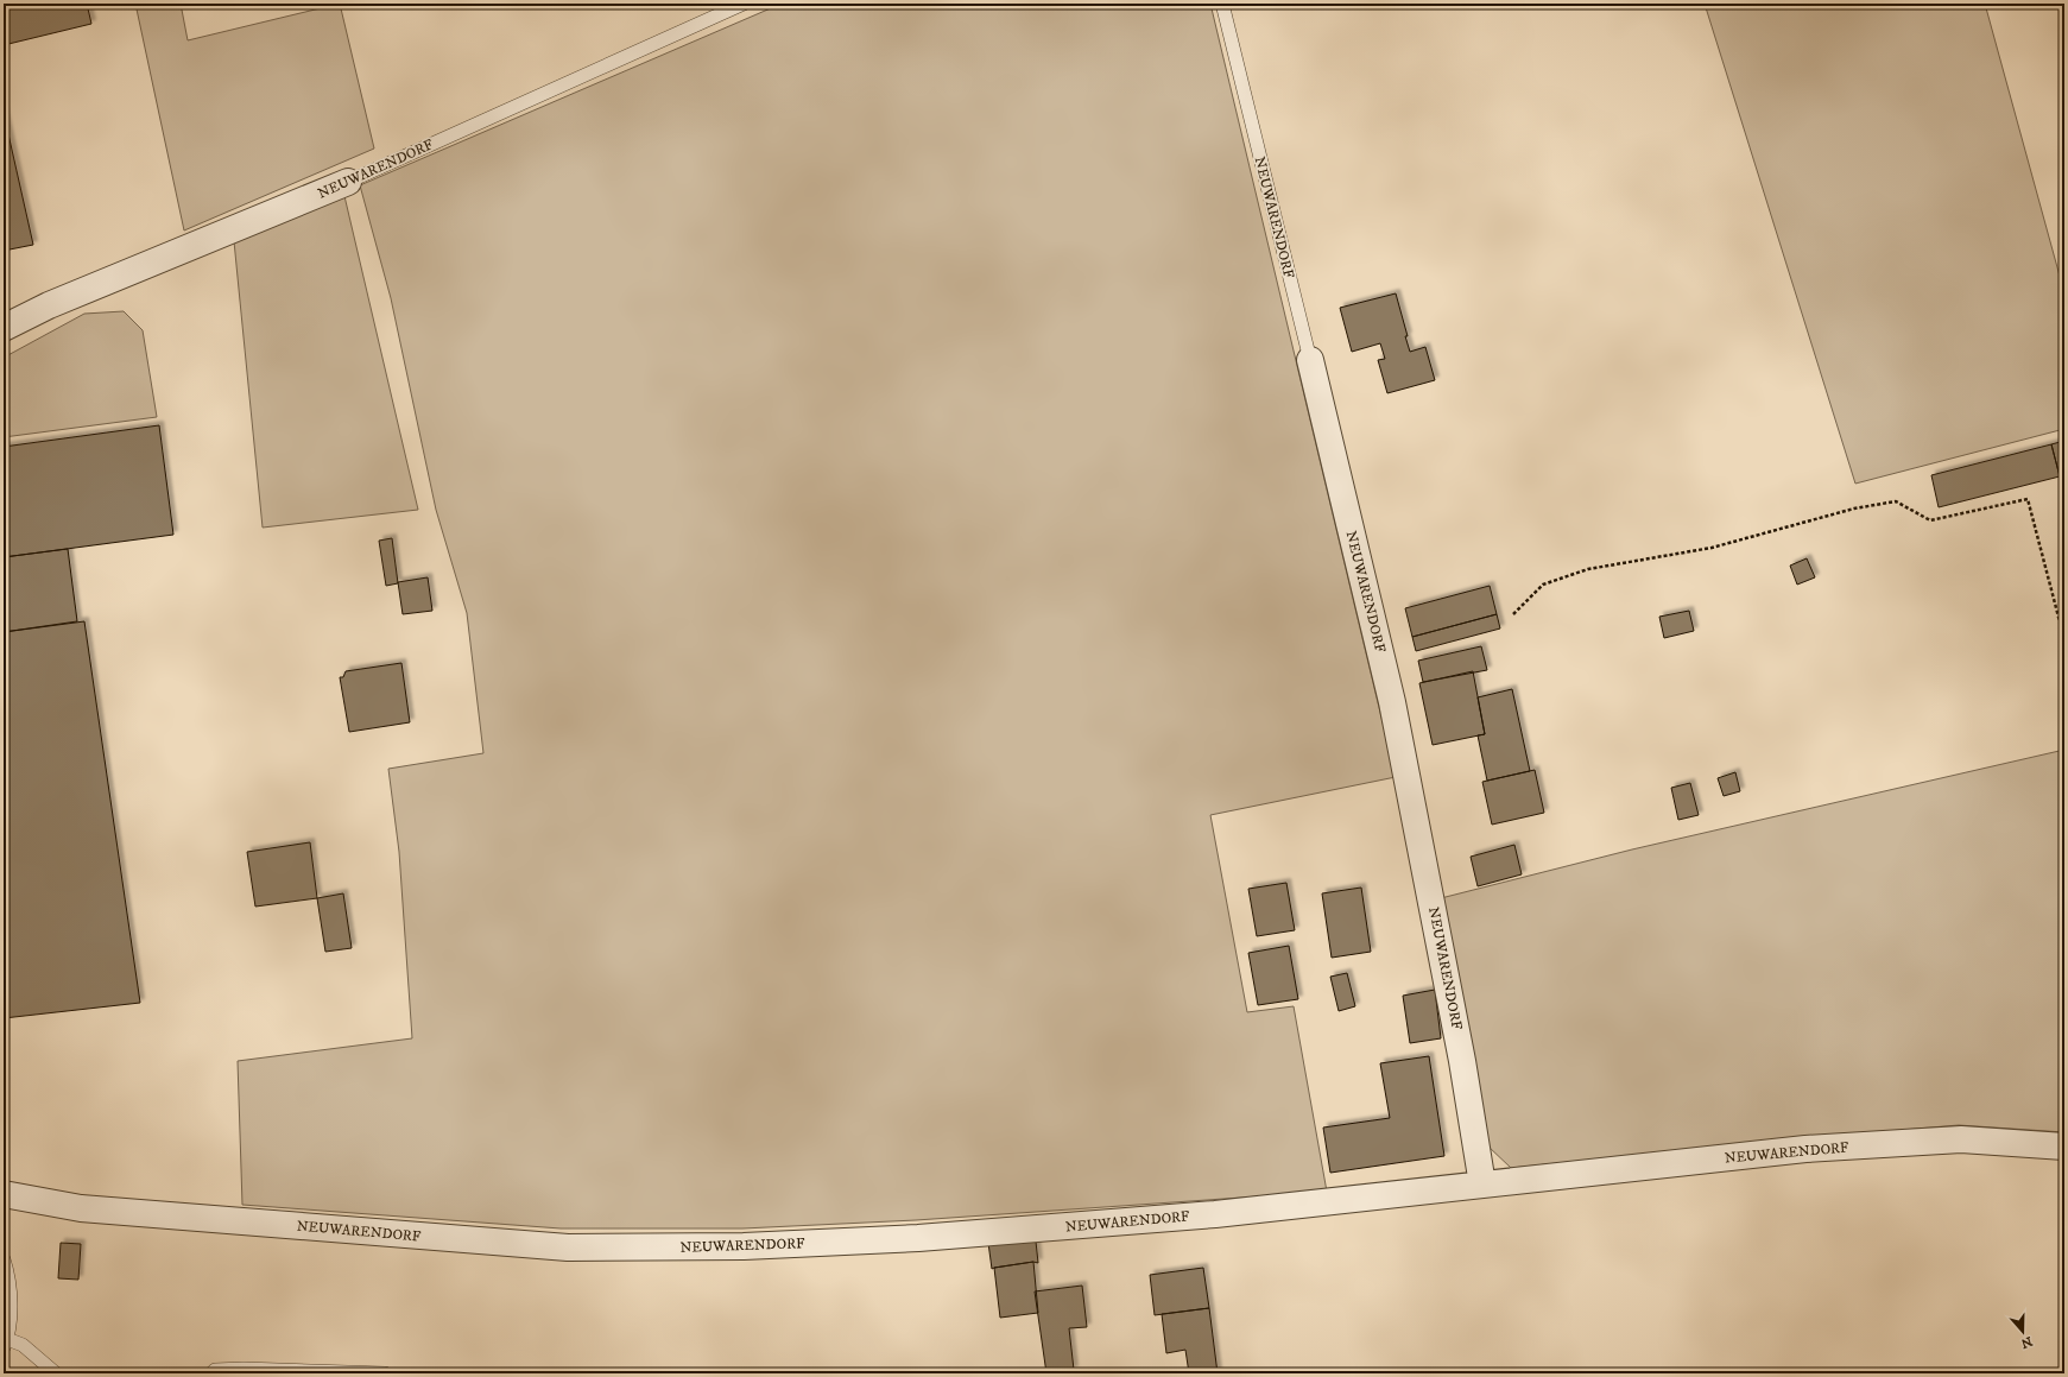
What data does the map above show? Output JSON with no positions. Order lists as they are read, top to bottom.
{
  "streets": {
    "street": ["NEUWARENDORF"]
  },
  "north": "bottom"
}
